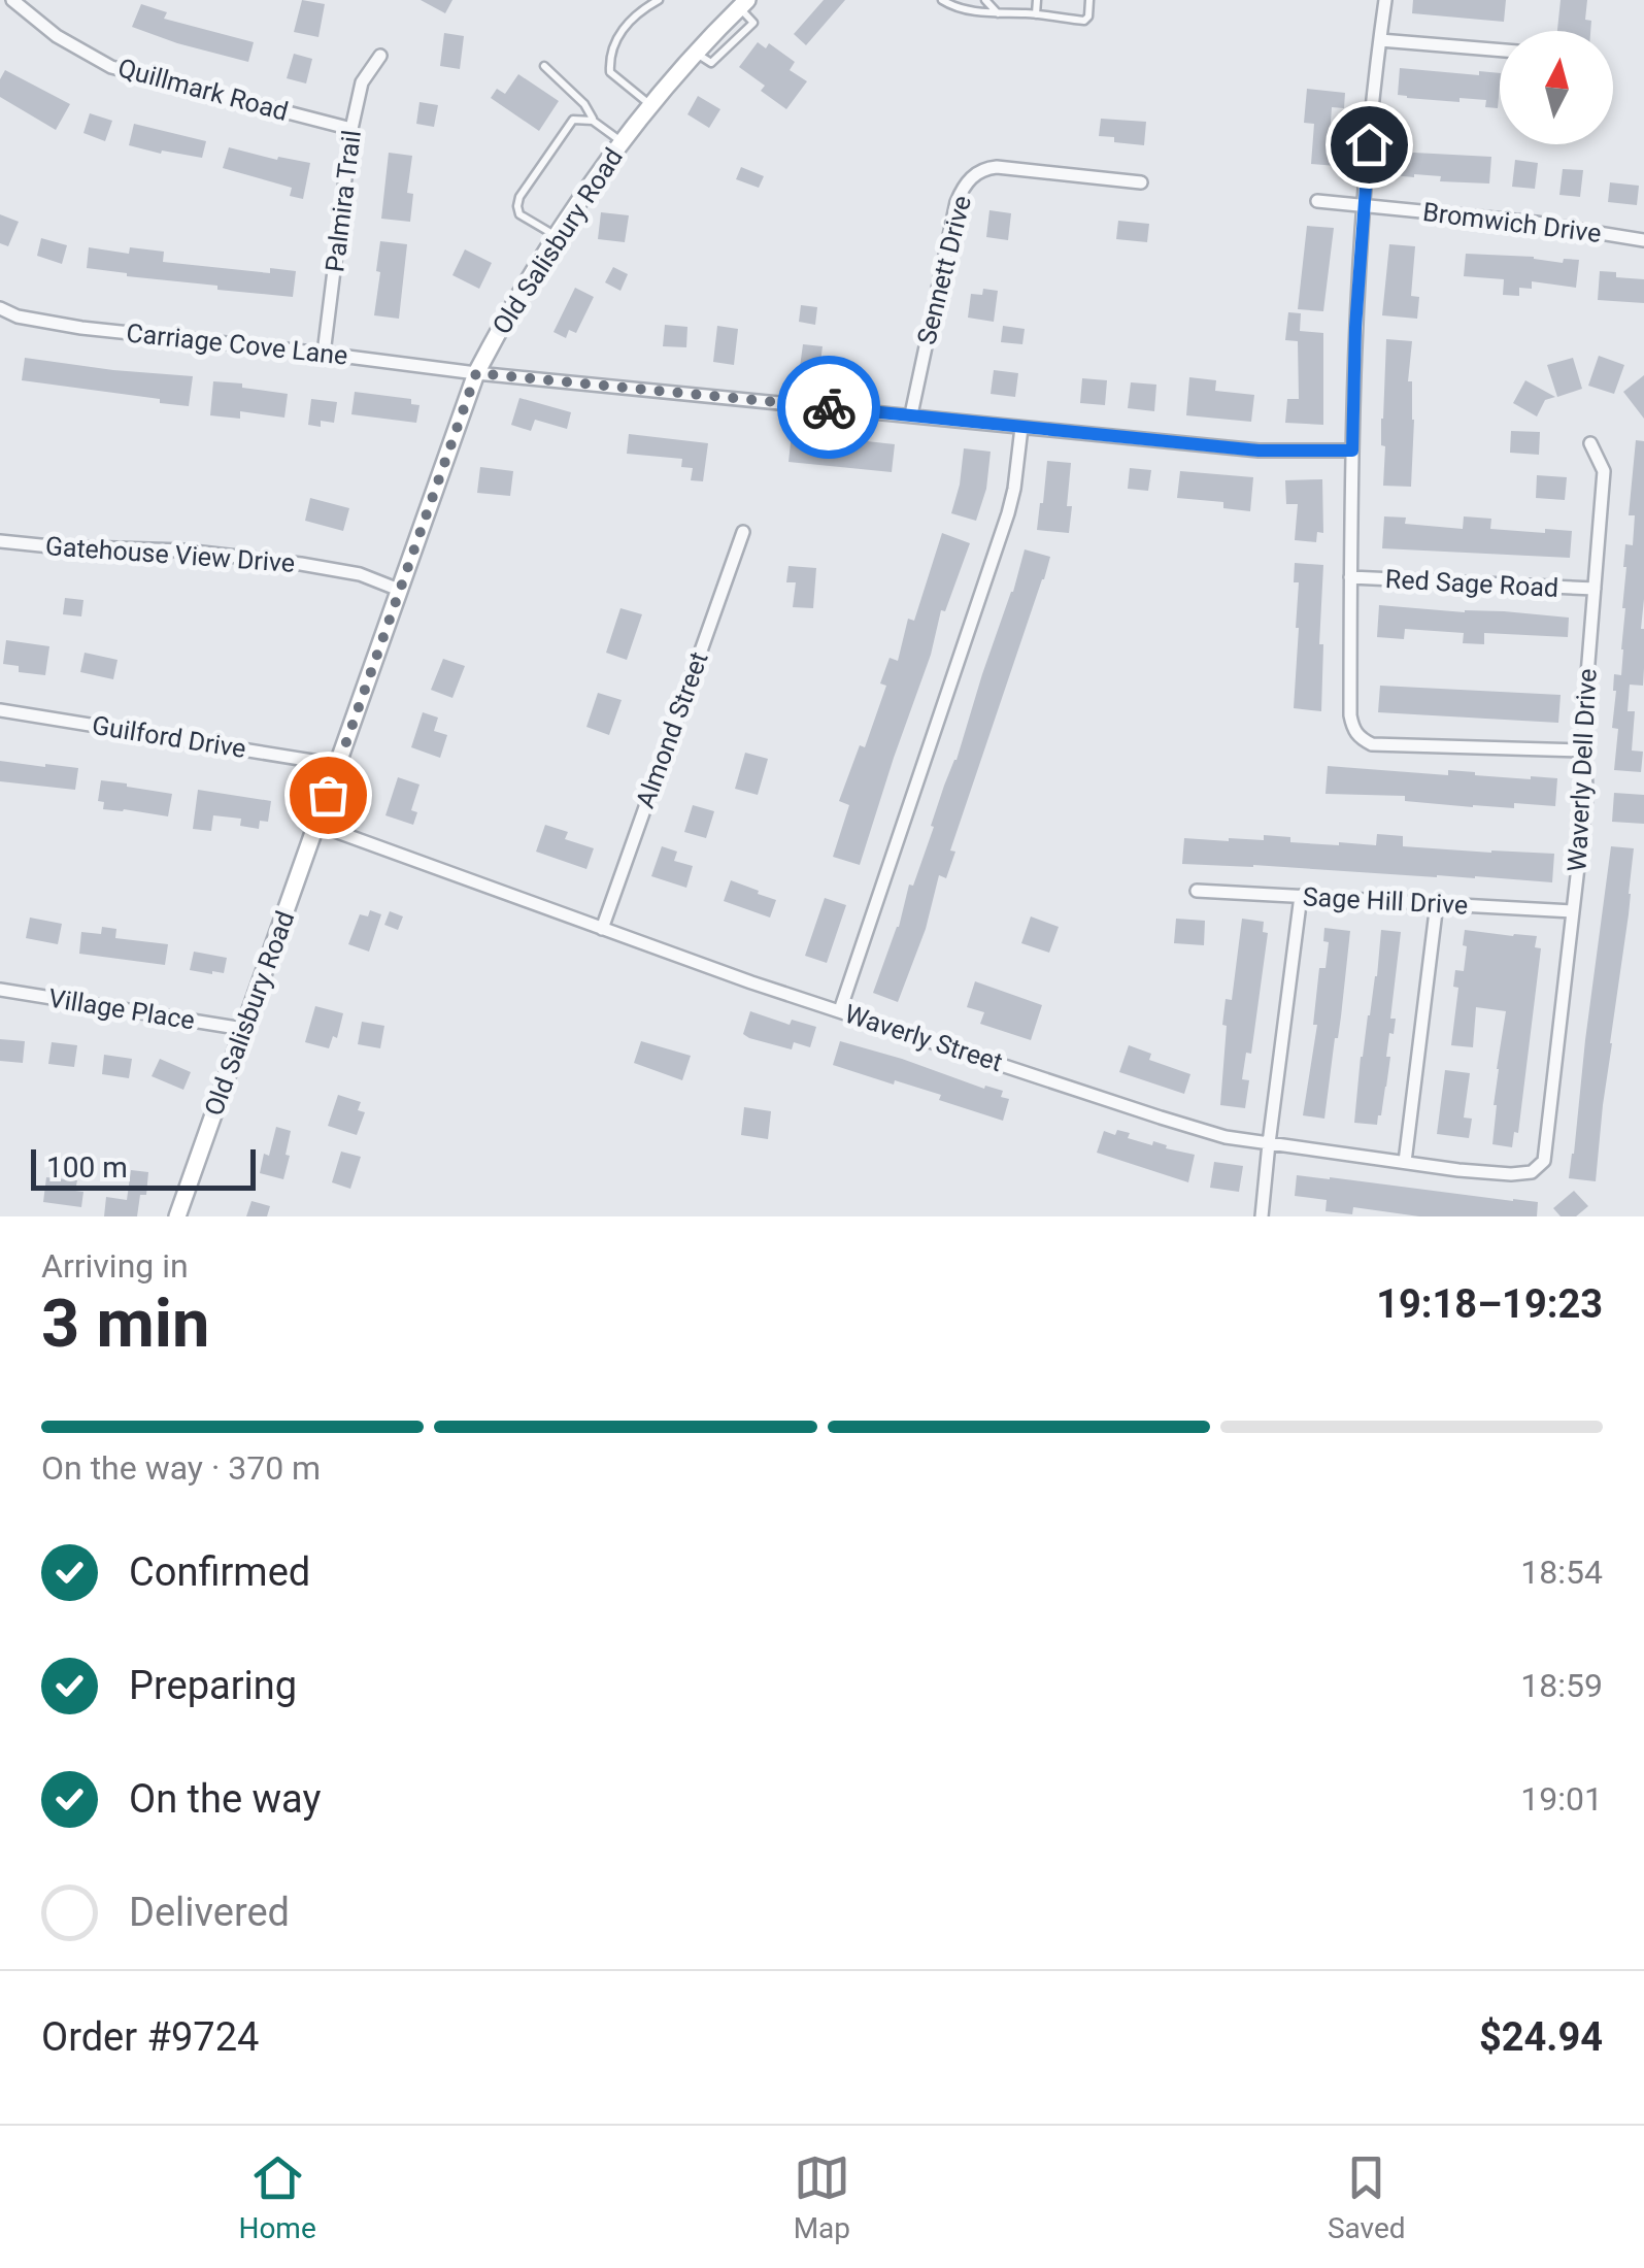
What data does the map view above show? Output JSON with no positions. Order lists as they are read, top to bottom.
{
  "streets": {
    "main road": ["Old Salisbury Road"],
    "street": [
      "Quillmark Road",
      "Palmira Trail",
      "Bromwich Drive",
      "Sennett Drive",
      "Carriage Cove Lane",
      "Gatehouse View Drive",
      "Red Sage Road",
      "Almond Street",
      "Guilford Drive",
      "Waverly Dell Drive",
      "Sage Hill Drive",
      "Village Place",
      "Waverly Street"
    ]
  },
  "crossings": [
    ["Quillmark Road", "Palmira Trail"],
    ["Palmira Trail", "Carriage Cove Lane"],
    ["Old Salisbury Road", "Carriage Cove Lane"],
    ["Old Salisbury Road", "Gatehouse View Drive"],
    ["Old Salisbury Road", "Guilford Drive"],
    ["Old Salisbury Road", "Village Place"],
    ["Old Salisbury Road", "Waverly Street"],
    ["Sennett Drive", "Carriage Cove Lane"],
    ["Red Sage Road", "Waverly Dell Drive"],
    ["Almond Street", "Waverly Street"],
    ["Waverly Dell Drive", "Sage Hill Drive"],
    ["Waverly Dell Drive", "Waverly Street"]
  ],
  "scale_bar": "100 m",
  "north": "top",
  "page": {
    "scale": "100 m",
    "heading": ["3 min", "Arriving in", "19:18–19:23"],
    "panel": ["Order #9724", "$24.94"],
    "bar": "On the way · 370 m",
    "list": [
      ["Confirmed", "18:54"],
      ["Preparing", "18:59"],
      ["On the way", "19:01"],
      "Delivered"
    ],
    "tabs": ["Home", "Map", "Saved"]
  }
}
